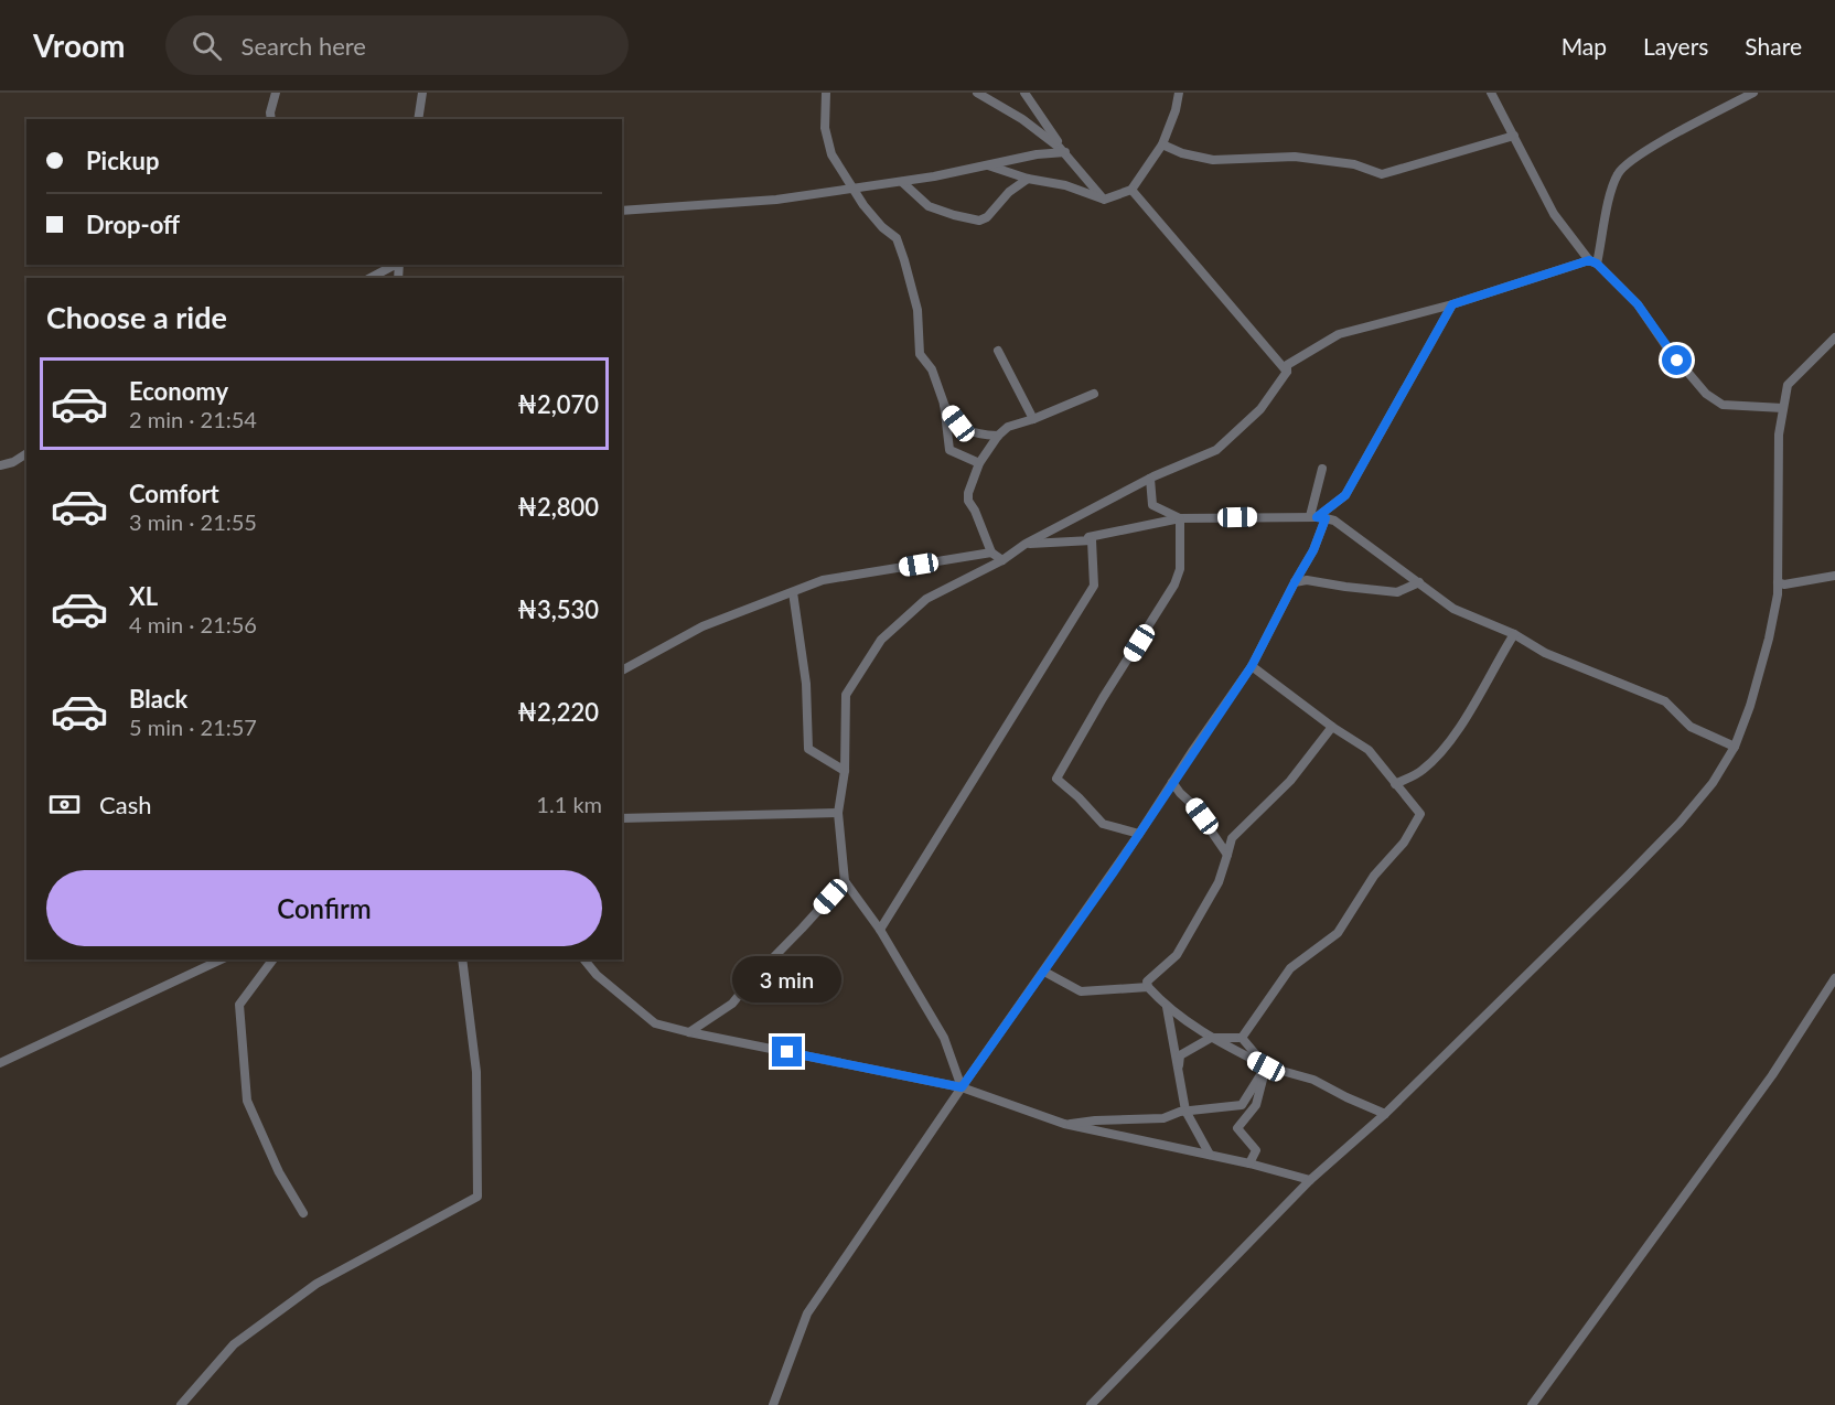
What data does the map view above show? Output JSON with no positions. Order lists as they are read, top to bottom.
{
  "page": {
    "header": "Vroom",
    "search": "Search here",
    "nav": ["Map", "Layers", "Share"],
    "banner": ["Pickup", "Drop-off"],
    "heading": "Choose a ride",
    "list": [
      {
        "name": "Economy",
        "note": "2 min · 21:54",
        "value": "₦2,070"
      },
      {
        "name": "Comfort",
        "note": "3 min · 21:55",
        "value": "₦2,800"
      },
      {
        "name": "XL",
        "note": "4 min · 21:56",
        "value": "₦3,530"
      },
      {
        "name": "Black",
        "note": "5 min · 21:57",
        "value": "₦2,220"
      }
    ],
    "pay": ["Cash", "1.1 km"],
    "buttons": "Confirm",
    "bubble": "3 min"
  }
}
